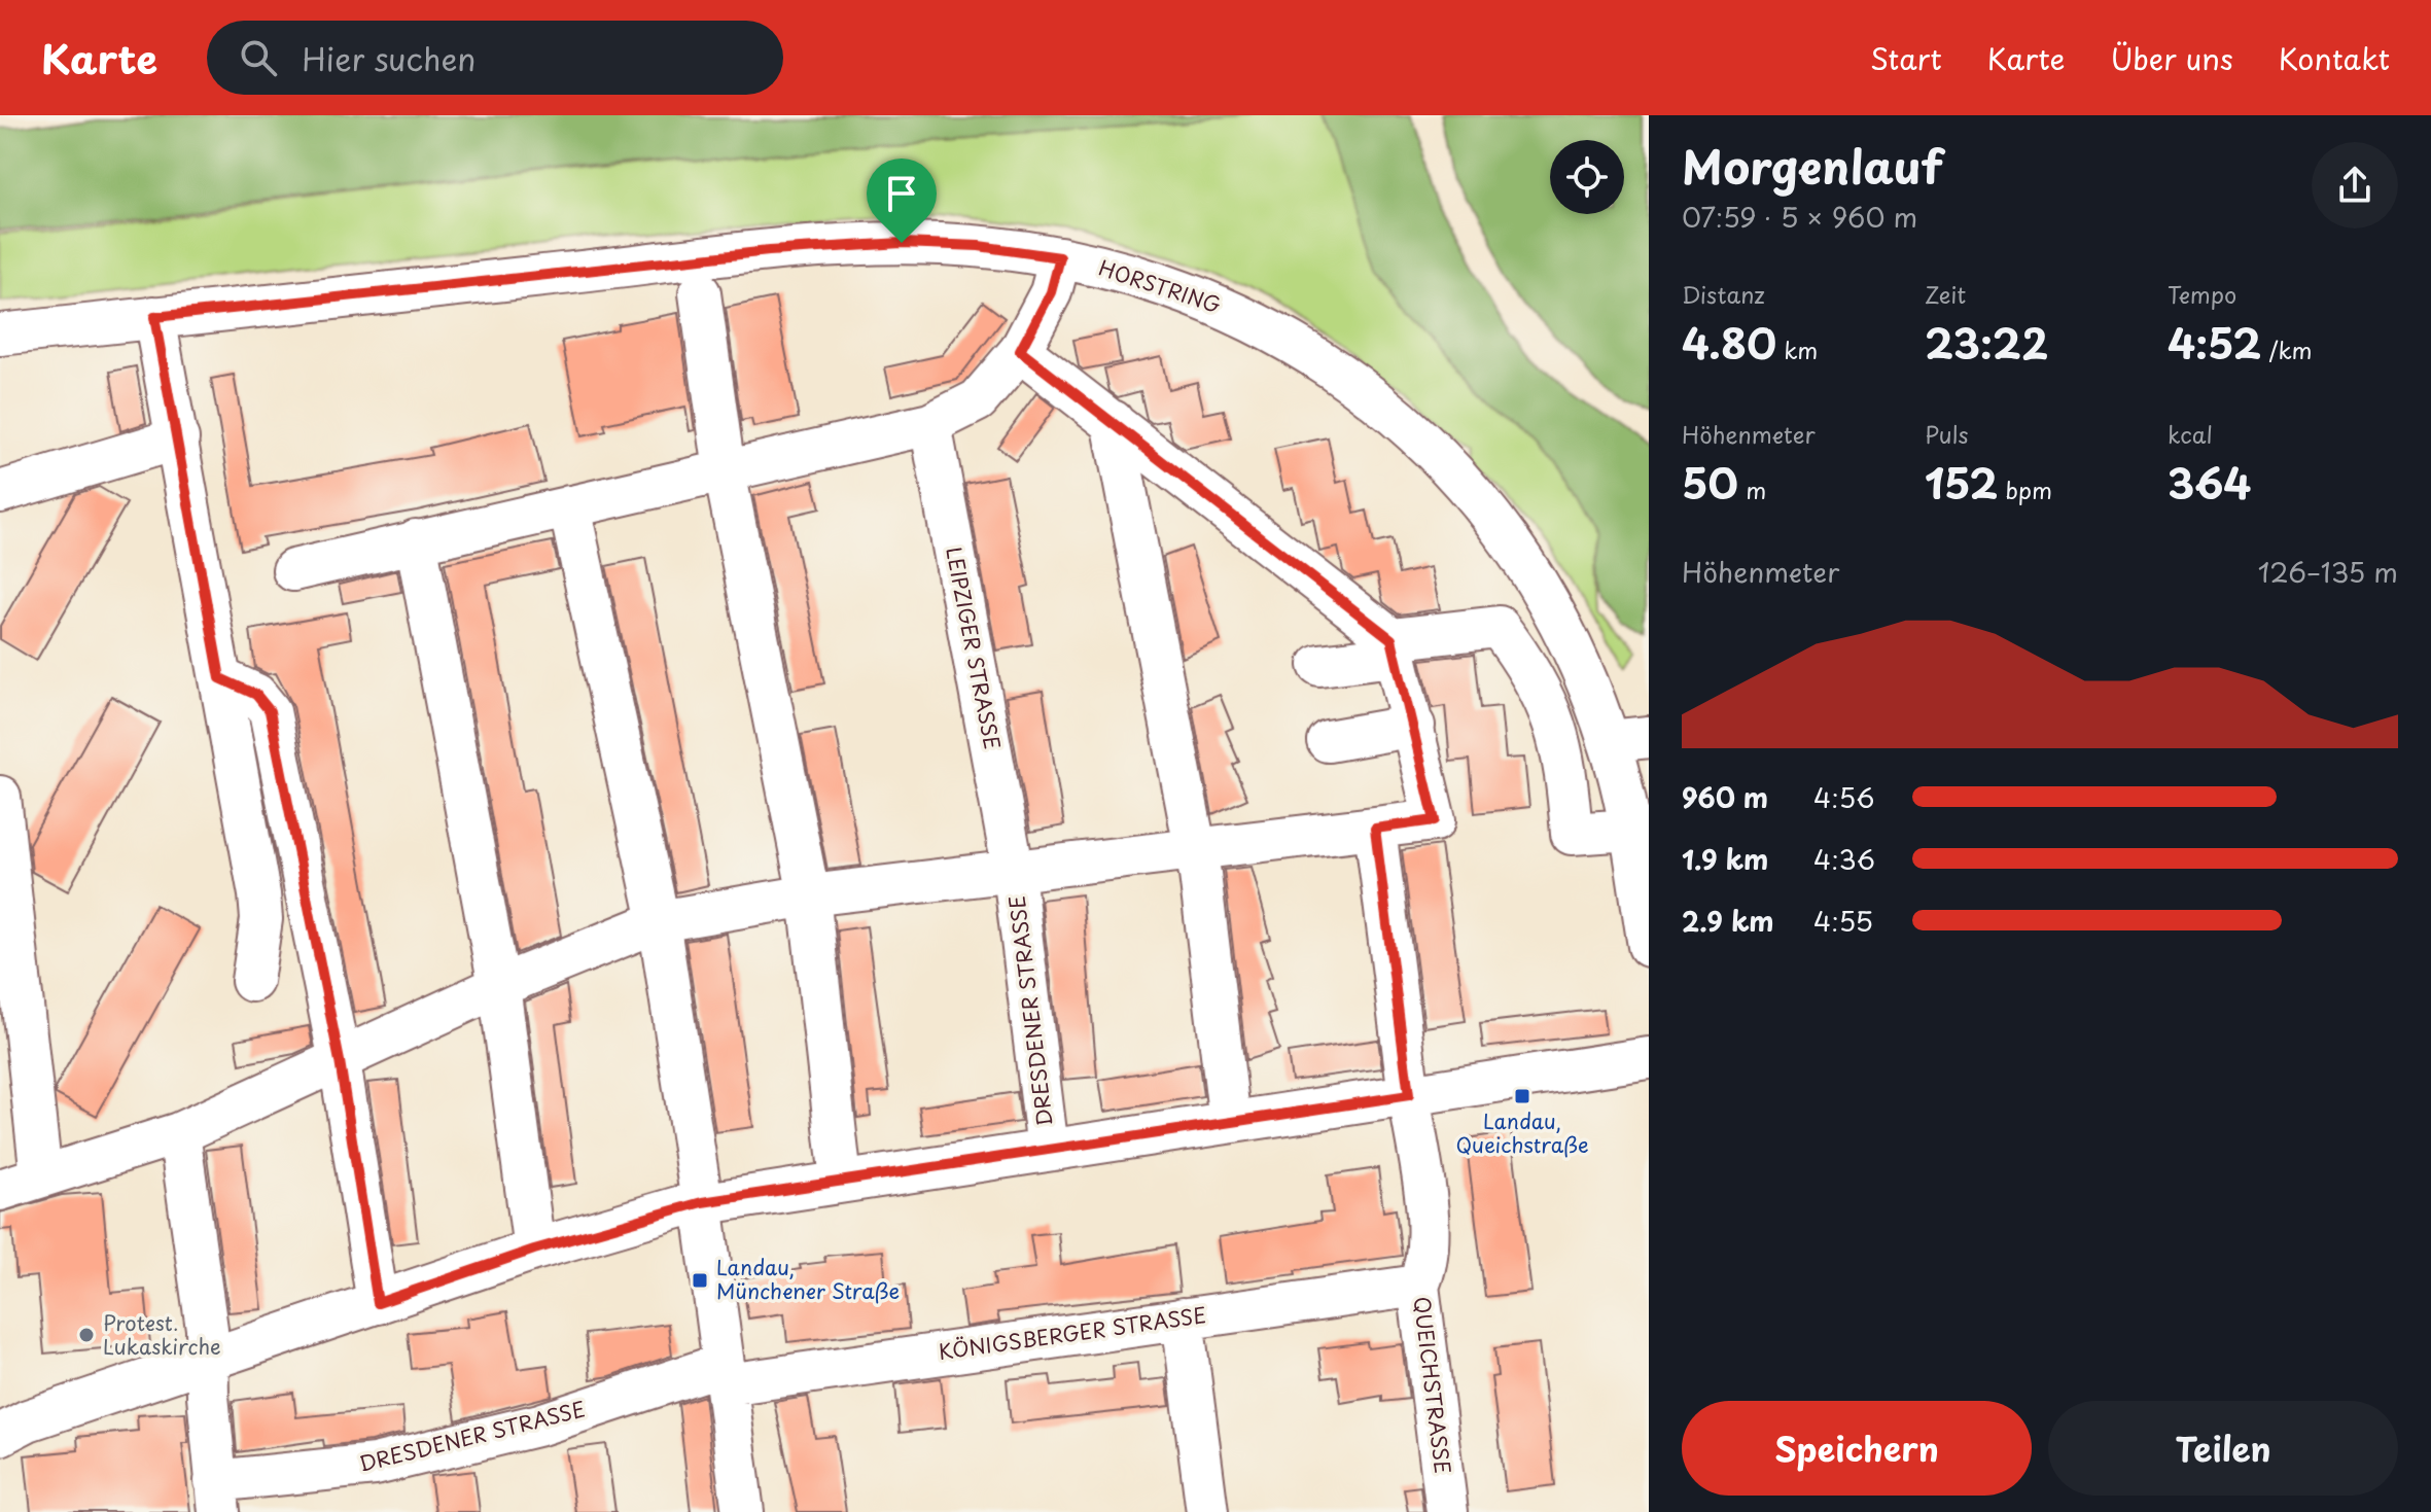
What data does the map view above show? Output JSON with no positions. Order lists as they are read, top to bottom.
{
  "streets": {
    "street": [
      "HORSTRING",
      "LEIPZIGER STRASSE",
      "DRESDENER STRASSE",
      "KÖNIGSBERGER STRASSE",
      "QUEICHSTRASSE"
    ]
  },
  "crossings": [
    ["LEIPZIGER STRASSE", "DRESDENER STRASSE"],
    ["DRESDENER STRASSE", "KÖNIGSBERGER STRASSE"],
    ["DRESDENER STRASSE", "QUEICHSTRASSE"],
    ["KÖNIGSBERGER STRASSE", "QUEICHSTRASSE"]
  ],
  "places": {
    "transit": ["Landau, Queichstraße", "Landau, Münchener Straße"],
    "other": ["Protest. Lukaskirche"]
  },
  "page": {
    "header": "Karte",
    "search": "Hier suchen",
    "nav": [
      "Start",
      "Karte",
      "Über uns",
      "Kontakt"
    ],
    "heading": ["Morgenlauf", "07:59 · 5 × 960 m"],
    "stats": [
      ["Distanz", "4.80 km"],
      ["Zeit", "23:22"],
      ["Tempo", "4:52 /km"],
      ["Höhenmeter", "50 m"],
      ["Puls", "152 bpm"],
      ["kcal", "364"]
    ],
    "chart": ["Höhenmeter", "126–135 m"],
    "list": [
      {
        "name": "960 m",
        "note": "4:56"
      },
      {
        "name": "1.9 km",
        "note": "4:36"
      },
      {
        "name": "2.9 km",
        "note": "4:55"
      }
    ],
    "buttons": ["Speichern", "Teilen"]
  }
}
